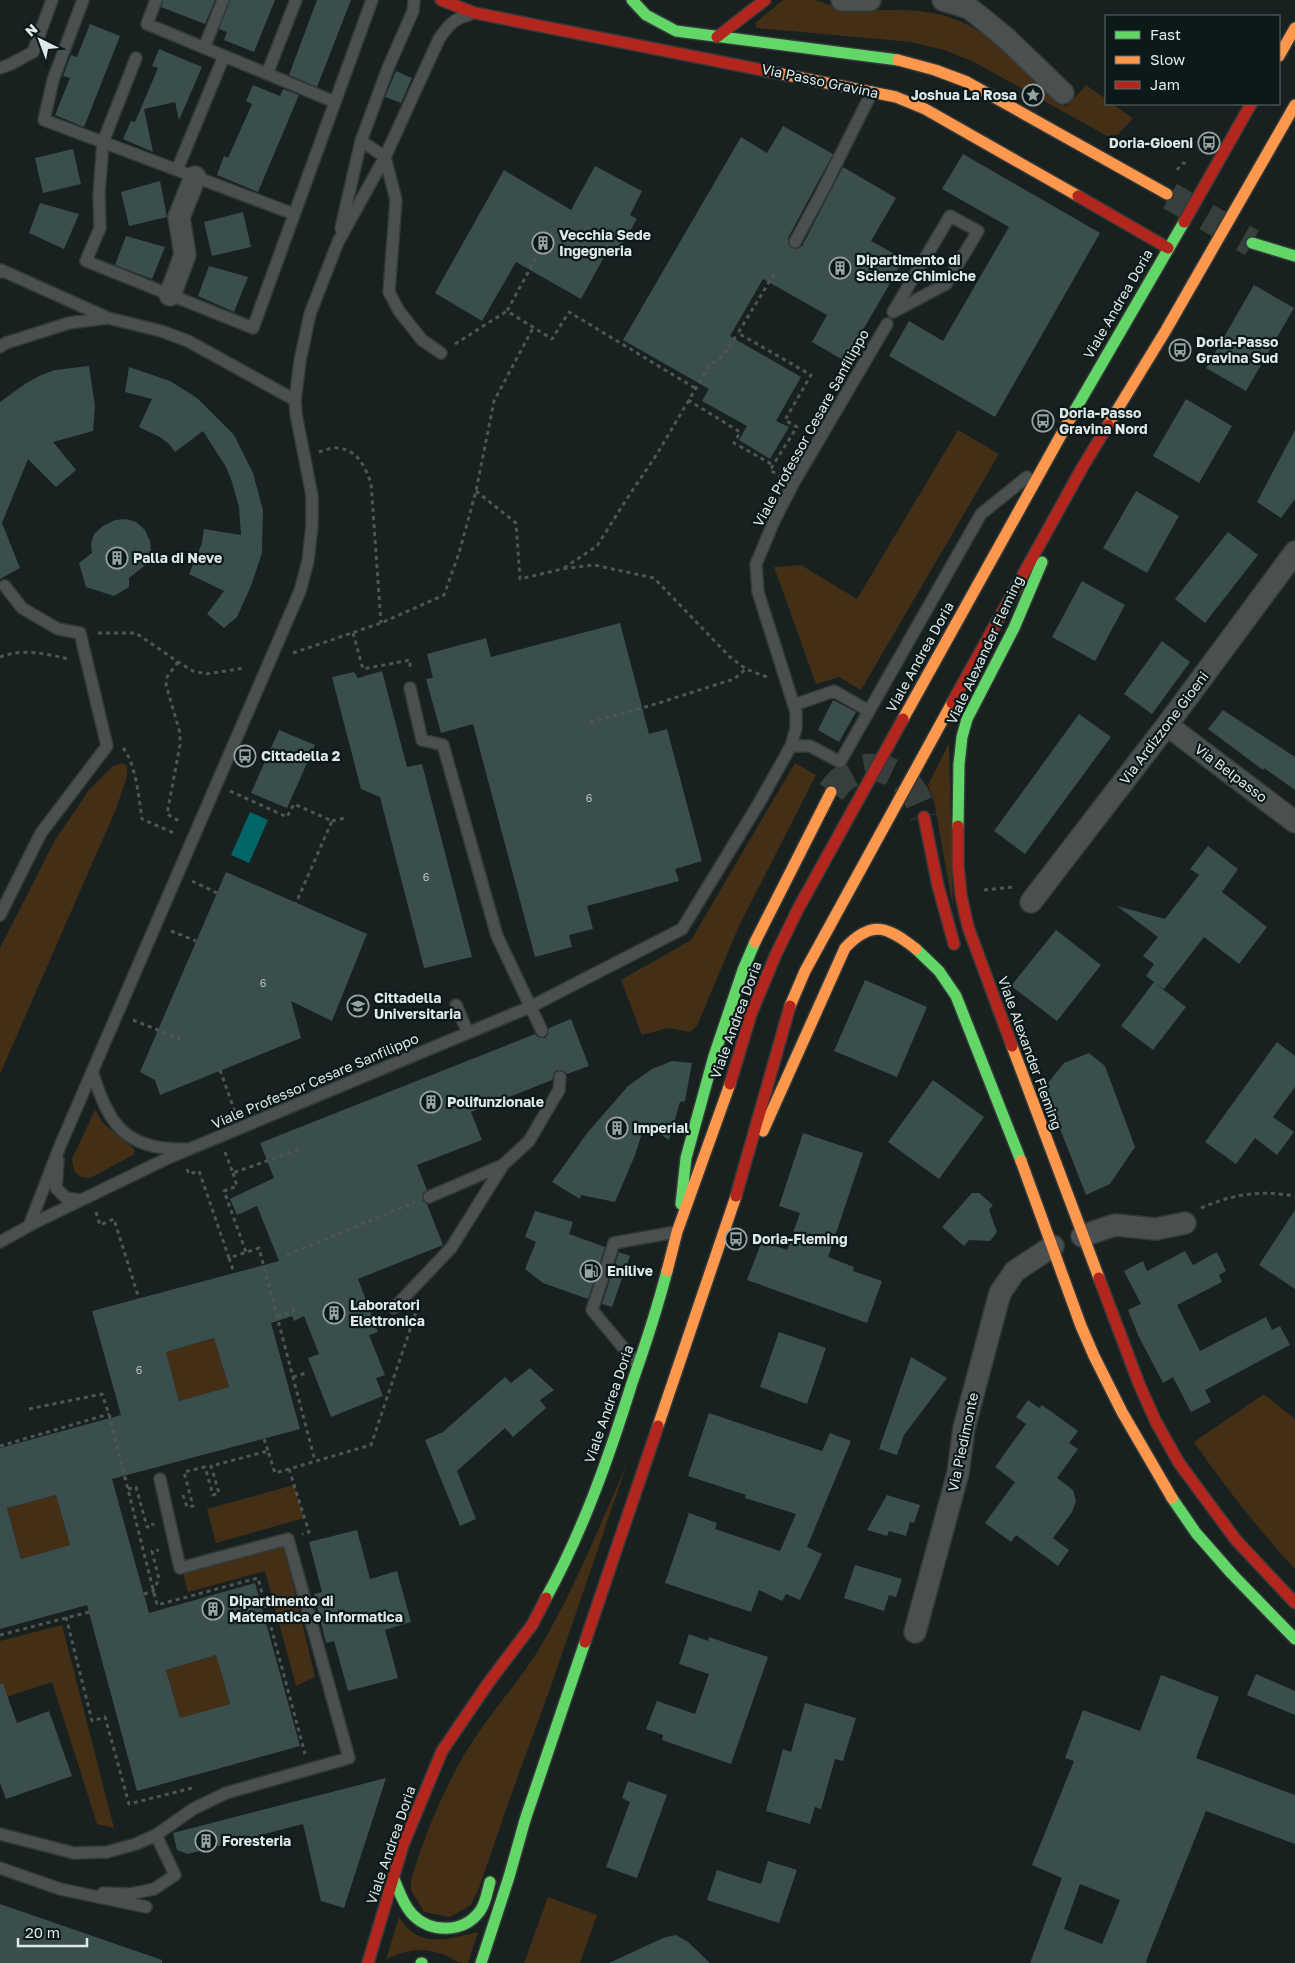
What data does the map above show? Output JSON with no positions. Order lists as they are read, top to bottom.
{
  "streets": {
    "main road": ["Via Passo Gravina", "Viale Andrea Doria", "Viale Alexander Fleming"],
    "street": ["Via Ardizzone Gioeni", "Via Belpasso", "Via Piedimonte"],
    "lane": ["Viale Professor Cesare Sanfilippo"]
  },
  "crossings": [
    ["Via Passo Gravina", "Viale Andrea Doria"],
    ["Via Ardizzone Gioeni", "Via Belpasso"]
  ],
  "places": {
    "place": ["Joshua La Rosa"],
    "bus stop": [
      "Doria-Gioeni",
      "Doria-Passo Gravina Sud",
      "Doria-Passo Gravina Nord",
      "Cittadella 2",
      "Doria-Fleming"
    ],
    "building": [
      "Vecchia Sede Ingegneria",
      "Dipartimento di Scienze Chimiche",
      "Palla di Neve",
      "Polifunzionale",
      "Imperial",
      "Laboratori Elettronica",
      "Dipartimento di Matematica e Informatica",
      "Foresteria"
    ],
    "school or university": ["Cittadella Universitaria"],
    "fuel station": ["Enilive"]
  },
  "house_numbers": [
    "6",
    "6",
    "6",
    "6"
  ],
  "legend": ["Fast", "Slow", "Jam"],
  "scale_bar": "20 m",
  "north": "top left"
}
